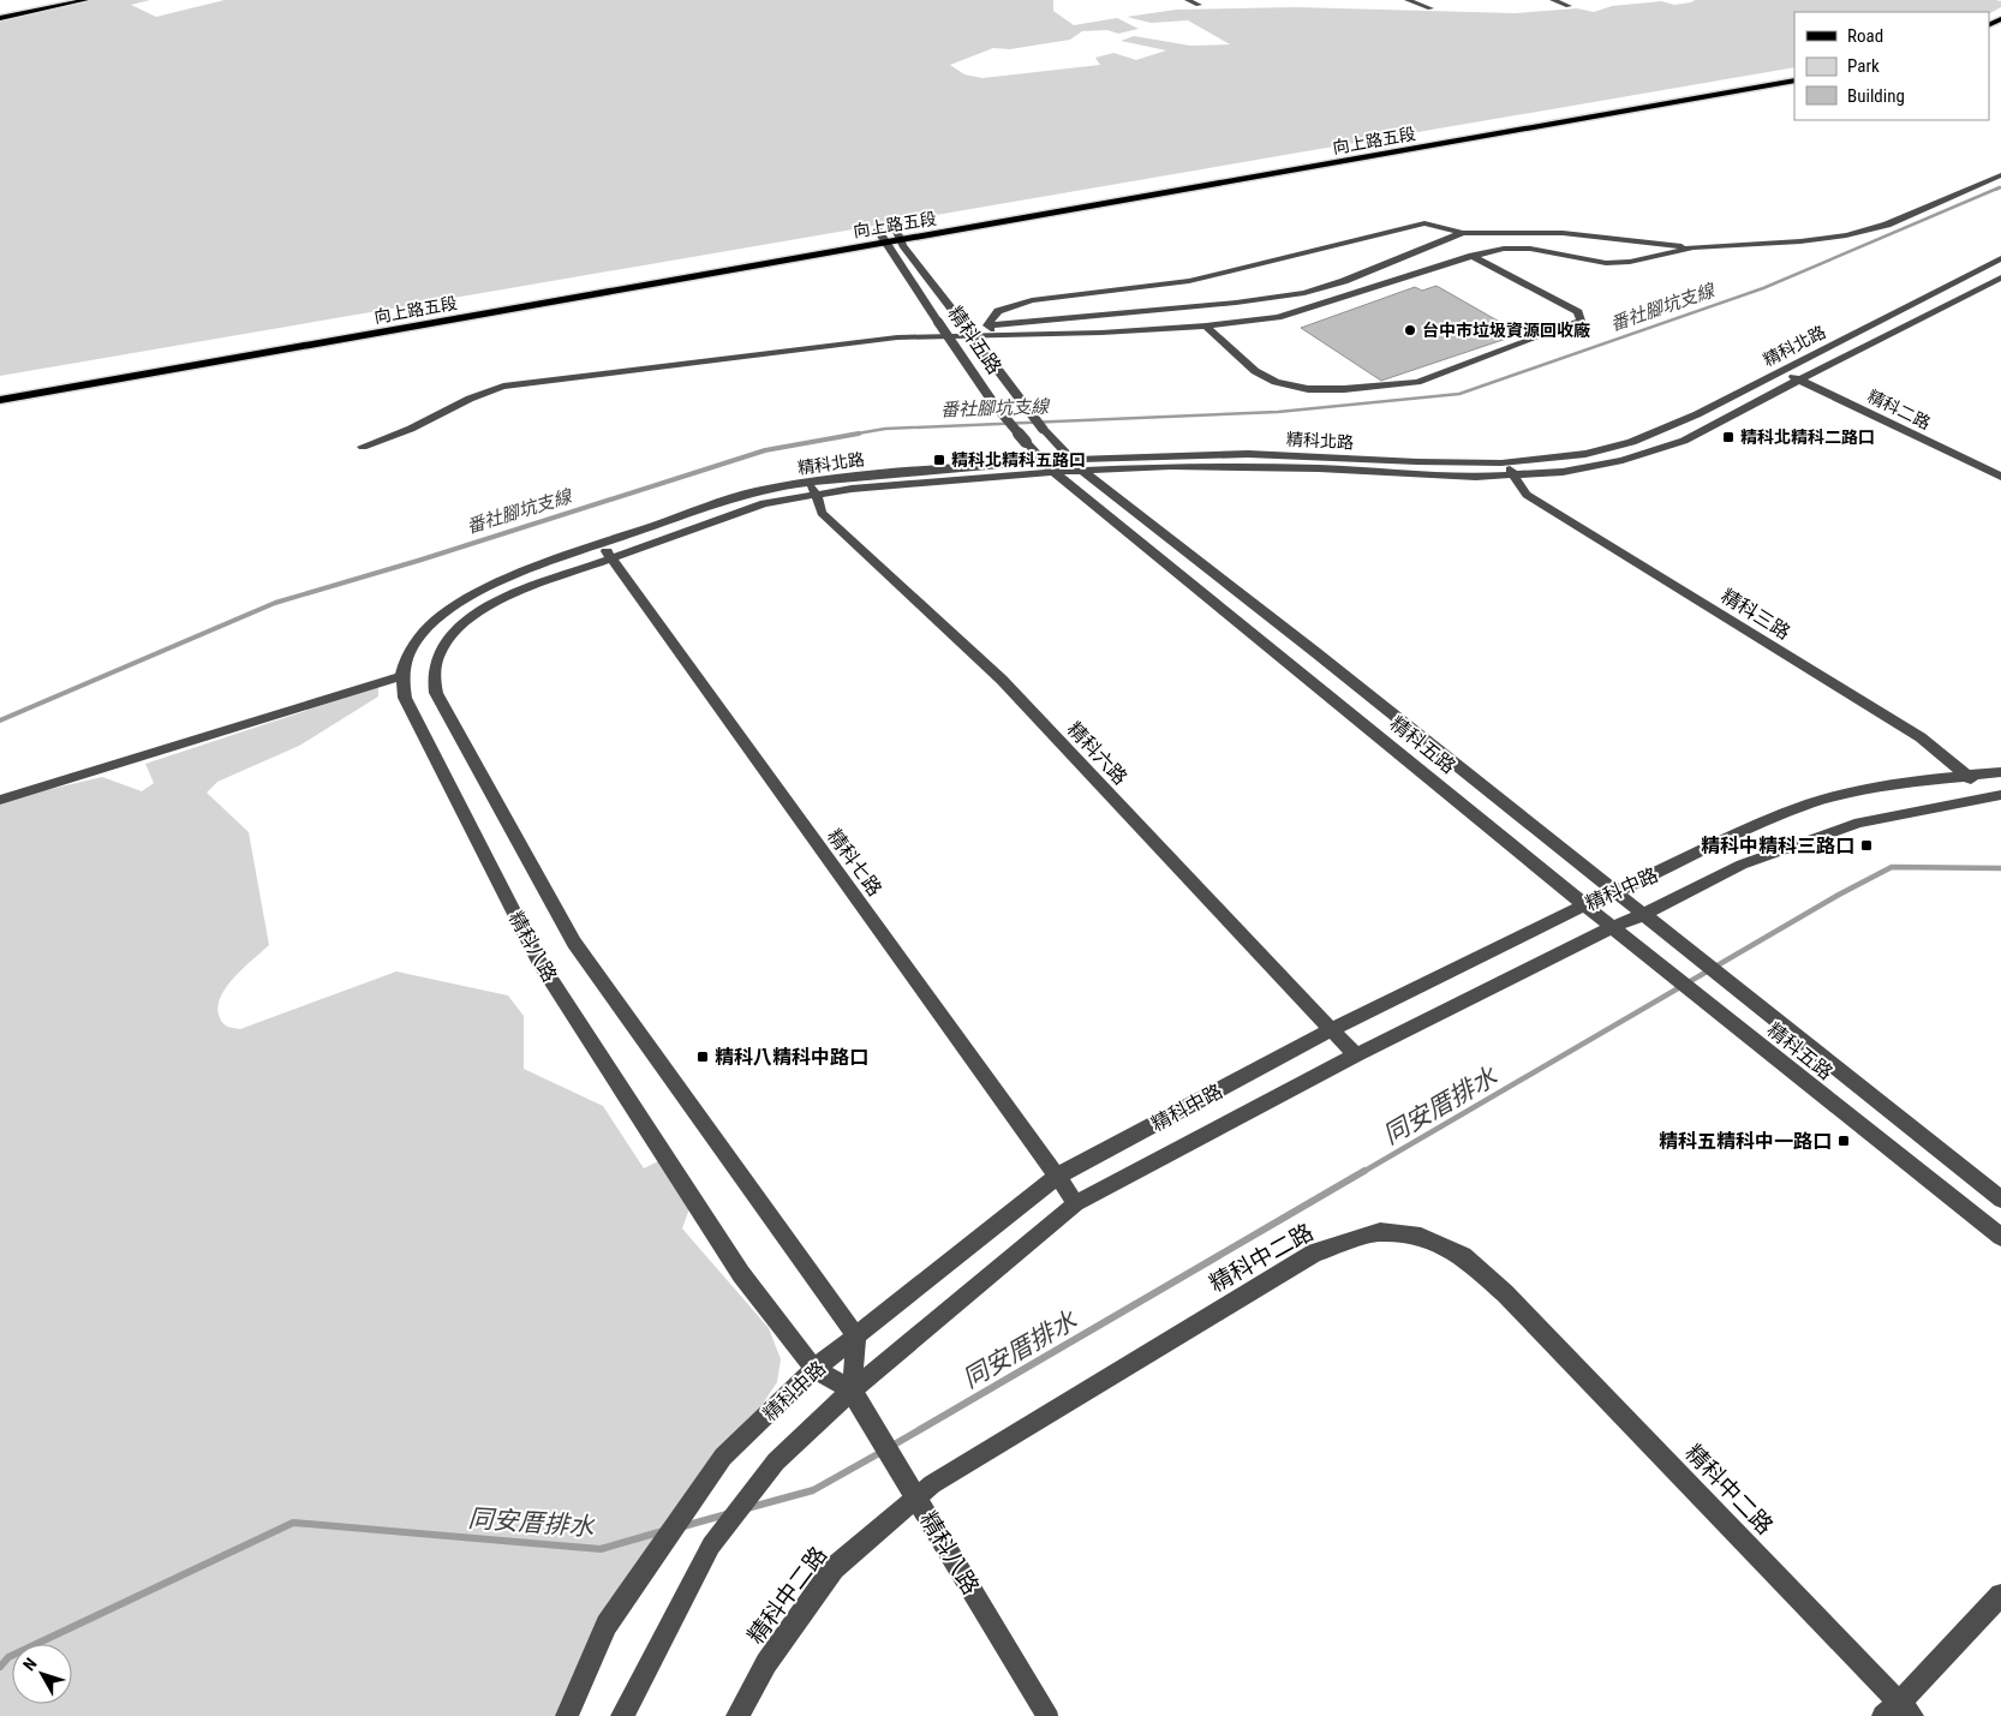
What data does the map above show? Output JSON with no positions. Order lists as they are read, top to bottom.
{
  "streets": {
    "main road": ["向上路五段"],
    "street": [
      "精科五路",
      "精科北路",
      "精科二路",
      "精科三路",
      "精科六路",
      "精科七路",
      "精科中路",
      "精科八路",
      "精科中二路"
    ]
  },
  "crossings": [
    ["向上路五段", "精科五路"],
    ["精科五路", "精科北路"],
    ["精科五路", "精科中路"],
    ["精科北路", "精科二路"],
    ["精科北路", "精科三路"],
    ["精科北路", "精科六路"],
    ["精科北路", "精科七路"],
    ["精科北路", "精科八路"],
    ["精科三路", "精科中路"],
    ["精科六路", "精科中路"],
    ["精科七路", "精科中路"],
    ["精科七路", "精科八路"],
    ["精科中路", "精科八路"]
  ],
  "water": ["番社腳坑支線", "同安厝排水"],
  "places": {
    "other": ["台中市垃圾資源回收廠"],
    "transit": [
      "精科北精科二路口",
      "精科北精科五路口",
      "精科中精科三路口",
      "精科八精科中路口",
      "精科五精科中一路口"
    ]
  },
  "legend": ["Road", "Park", "Building"],
  "north": "top left"
}
